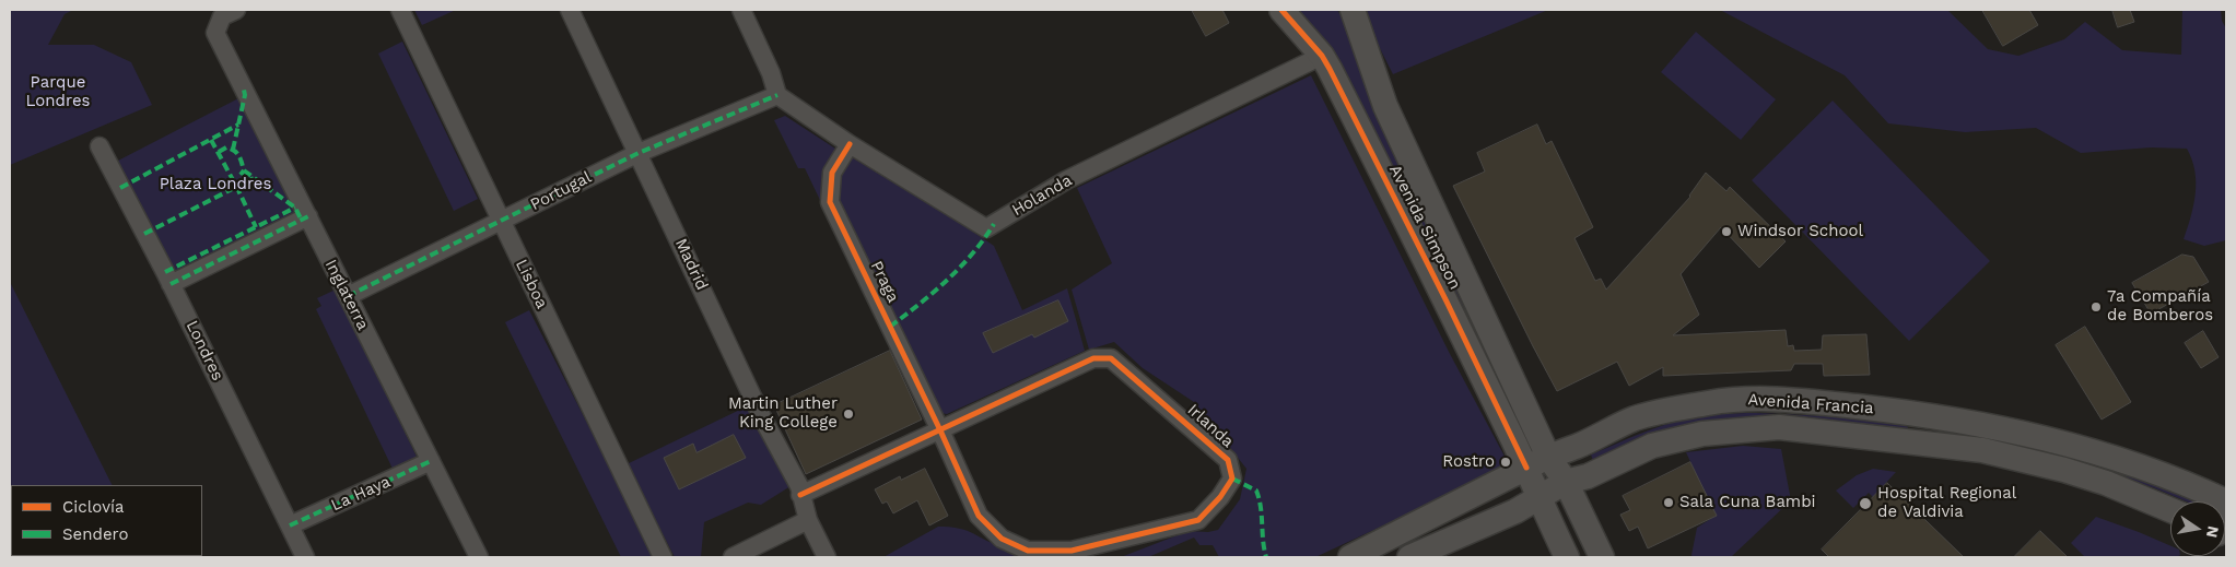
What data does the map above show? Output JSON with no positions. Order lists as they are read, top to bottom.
{
  "streets": {
    "main road": ["Avenida Simpson", "Avenida Francia"],
    "street": [
      "Portugal",
      "Holanda",
      "Madrid",
      "Praga",
      "Lisboa",
      "Inglaterra",
      "Londres",
      "Irlanda",
      "La Haya"
    ]
  },
  "crossings": [
    ["Portugal", "Holanda"],
    ["Portugal", "Madrid"],
    ["Portugal", "Lisboa"],
    ["Portugal", "Inglaterra"],
    ["Holanda", "Avenida Simpson"],
    ["Holanda", "Praga"],
    ["Avenida Simpson", "Avenida Francia"],
    ["Madrid", "Irlanda"],
    ["Praga", "Irlanda"],
    ["Inglaterra", "La Haya"],
    ["Londres", "La Haya"]
  ],
  "parks": ["Parque Londres", "Plaza Londres"],
  "places": [
    "Windsor School",
    "7a Compañía de Bomberos",
    "Martin Luther King College",
    "Rostro",
    "Sala Cuna Bambi",
    "Hospital Regional de Valdivia"
  ],
  "legend": ["Ciclovía", "Sendero"],
  "north": "right"
}
